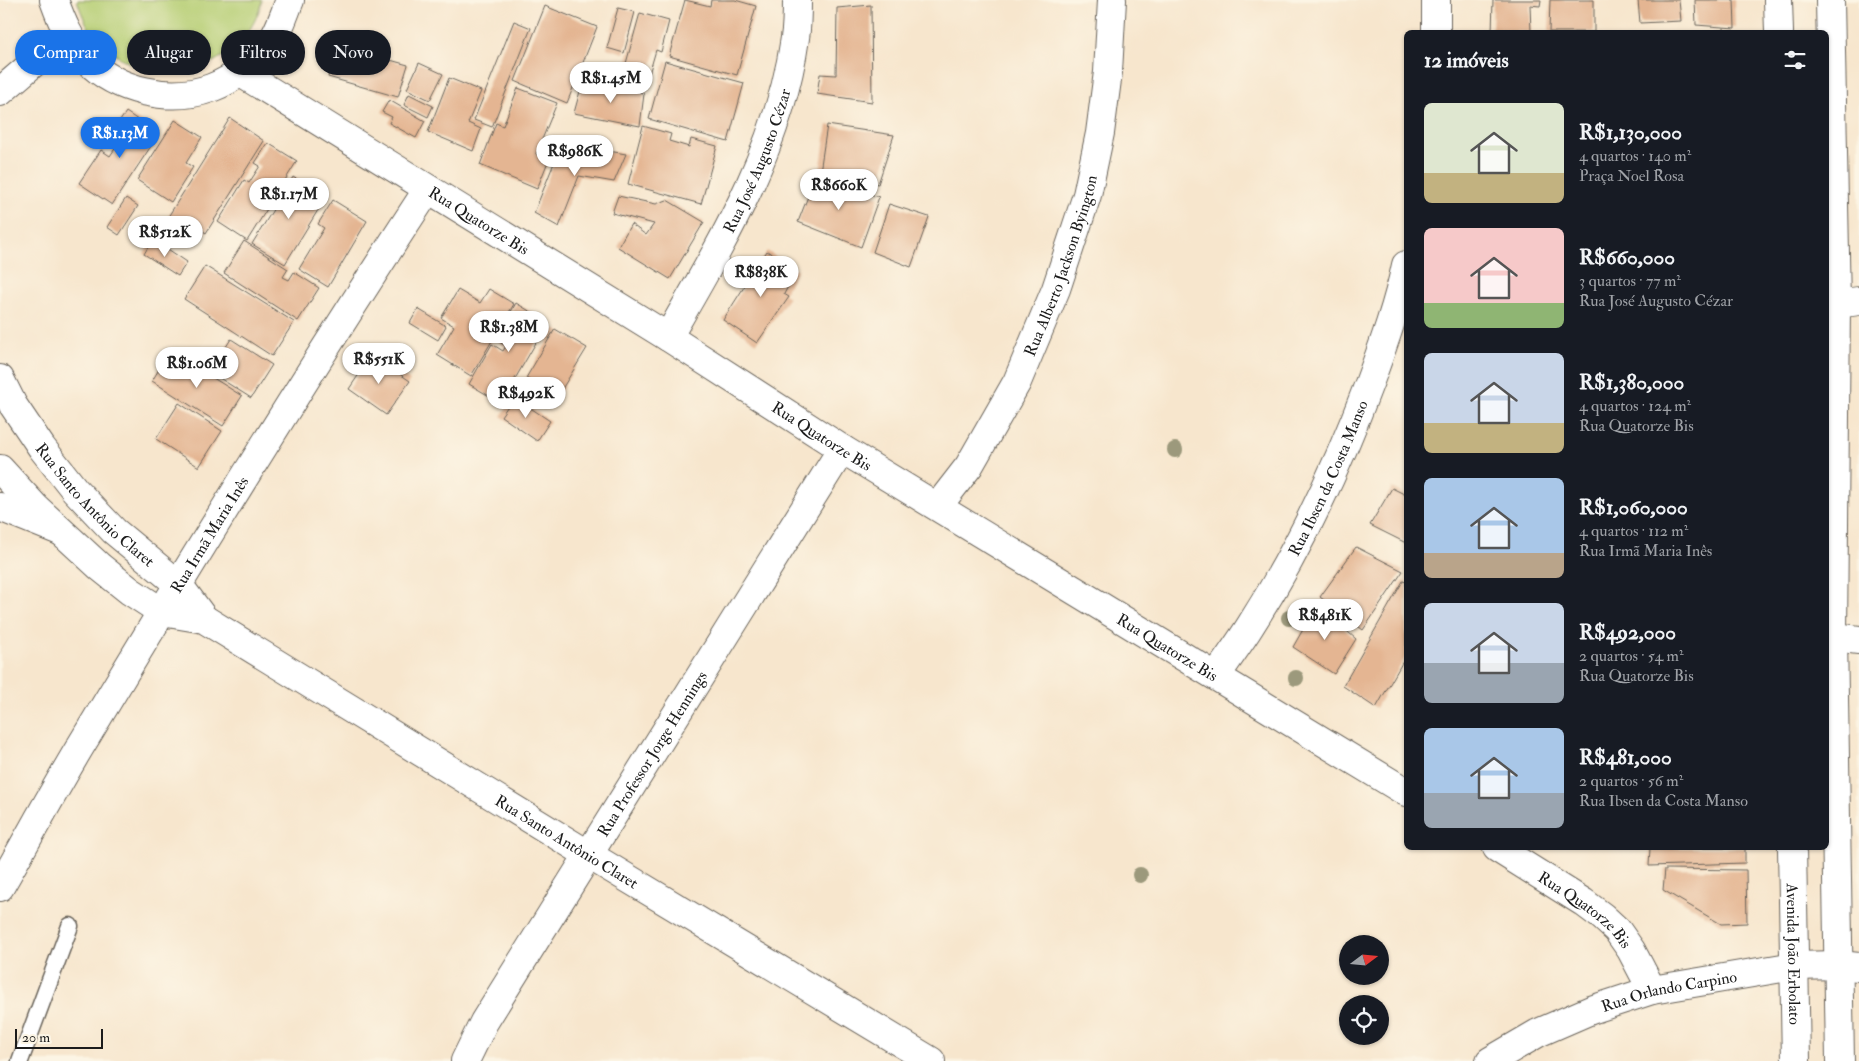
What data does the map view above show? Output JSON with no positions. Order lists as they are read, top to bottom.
{
  "streets": {
    "street": [
      "Rua José Augusto Cézar",
      "Rua Quatorze Bis",
      "Rua Alberto Jackson Byington",
      "Rua Ibsen da Costa Manso",
      "Rua Santo Antônio Claret",
      "Rua Irmã Maria Inês",
      "Rua Professor Jorge Hennings",
      "Avenida João Erbolato",
      "Rua Orlando Carpino"
    ]
  },
  "crossings": [
    ["Rua José Augusto Cézar", "Rua Quatorze Bis"],
    ["Rua Quatorze Bis", "Rua Alberto Jackson Byington"],
    ["Rua Quatorze Bis", "Rua Ibsen da Costa Manso"],
    ["Rua Quatorze Bis", "Rua Irmã Maria Inês"],
    ["Rua Quatorze Bis", "Rua Professor Jorge Hennings"],
    ["Rua Quatorze Bis", "Rua Orlando Carpino"],
    ["Rua Santo Antônio Claret", "Rua Irmã Maria Inês"],
    ["Rua Santo Antônio Claret", "Rua Professor Jorge Hennings"],
    ["Avenida João Erbolato", "Rua Orlando Carpino"]
  ],
  "scale_bar": "20 m",
  "north": "right",
  "page": {
    "chip": [
      "Comprar",
      "Alugar",
      "Filtros",
      "Novo"
    ],
    "heading": "12 imóveis",
    "price": [
      "R$1.45M",
      "R$1.13M",
      "R$986K",
      "R$660K",
      "R$1.17M",
      "R$512K",
      "R$838K",
      "R$1.38M",
      "R$551K",
      "R$1.06M",
      "R$492K",
      "R$481K"
    ],
    "list": [
      {
        "name": "R$1,130,000",
        "note": "4 quartos · 140 m² · Praça Noel Rosa"
      },
      {
        "name": "R$660,000",
        "note": "3 quartos · 77 m² · Rua José Augusto Cézar"
      },
      {
        "name": "R$1,380,000",
        "note": "4 quartos · 124 m² · Rua Quatorze Bis"
      },
      {
        "name": "R$1,060,000",
        "note": "4 quartos · 112 m² · Rua Irmã Maria Inês"
      },
      {
        "name": "R$492,000",
        "note": "2 quartos · 54 m² · Rua Quatorze Bis"
      },
      {
        "name": "R$481,000",
        "note": "2 quartos · 56 m² · Rua Ibsen da Costa Manso"
      }
    ],
    "scale": "20 m"
  }
}
